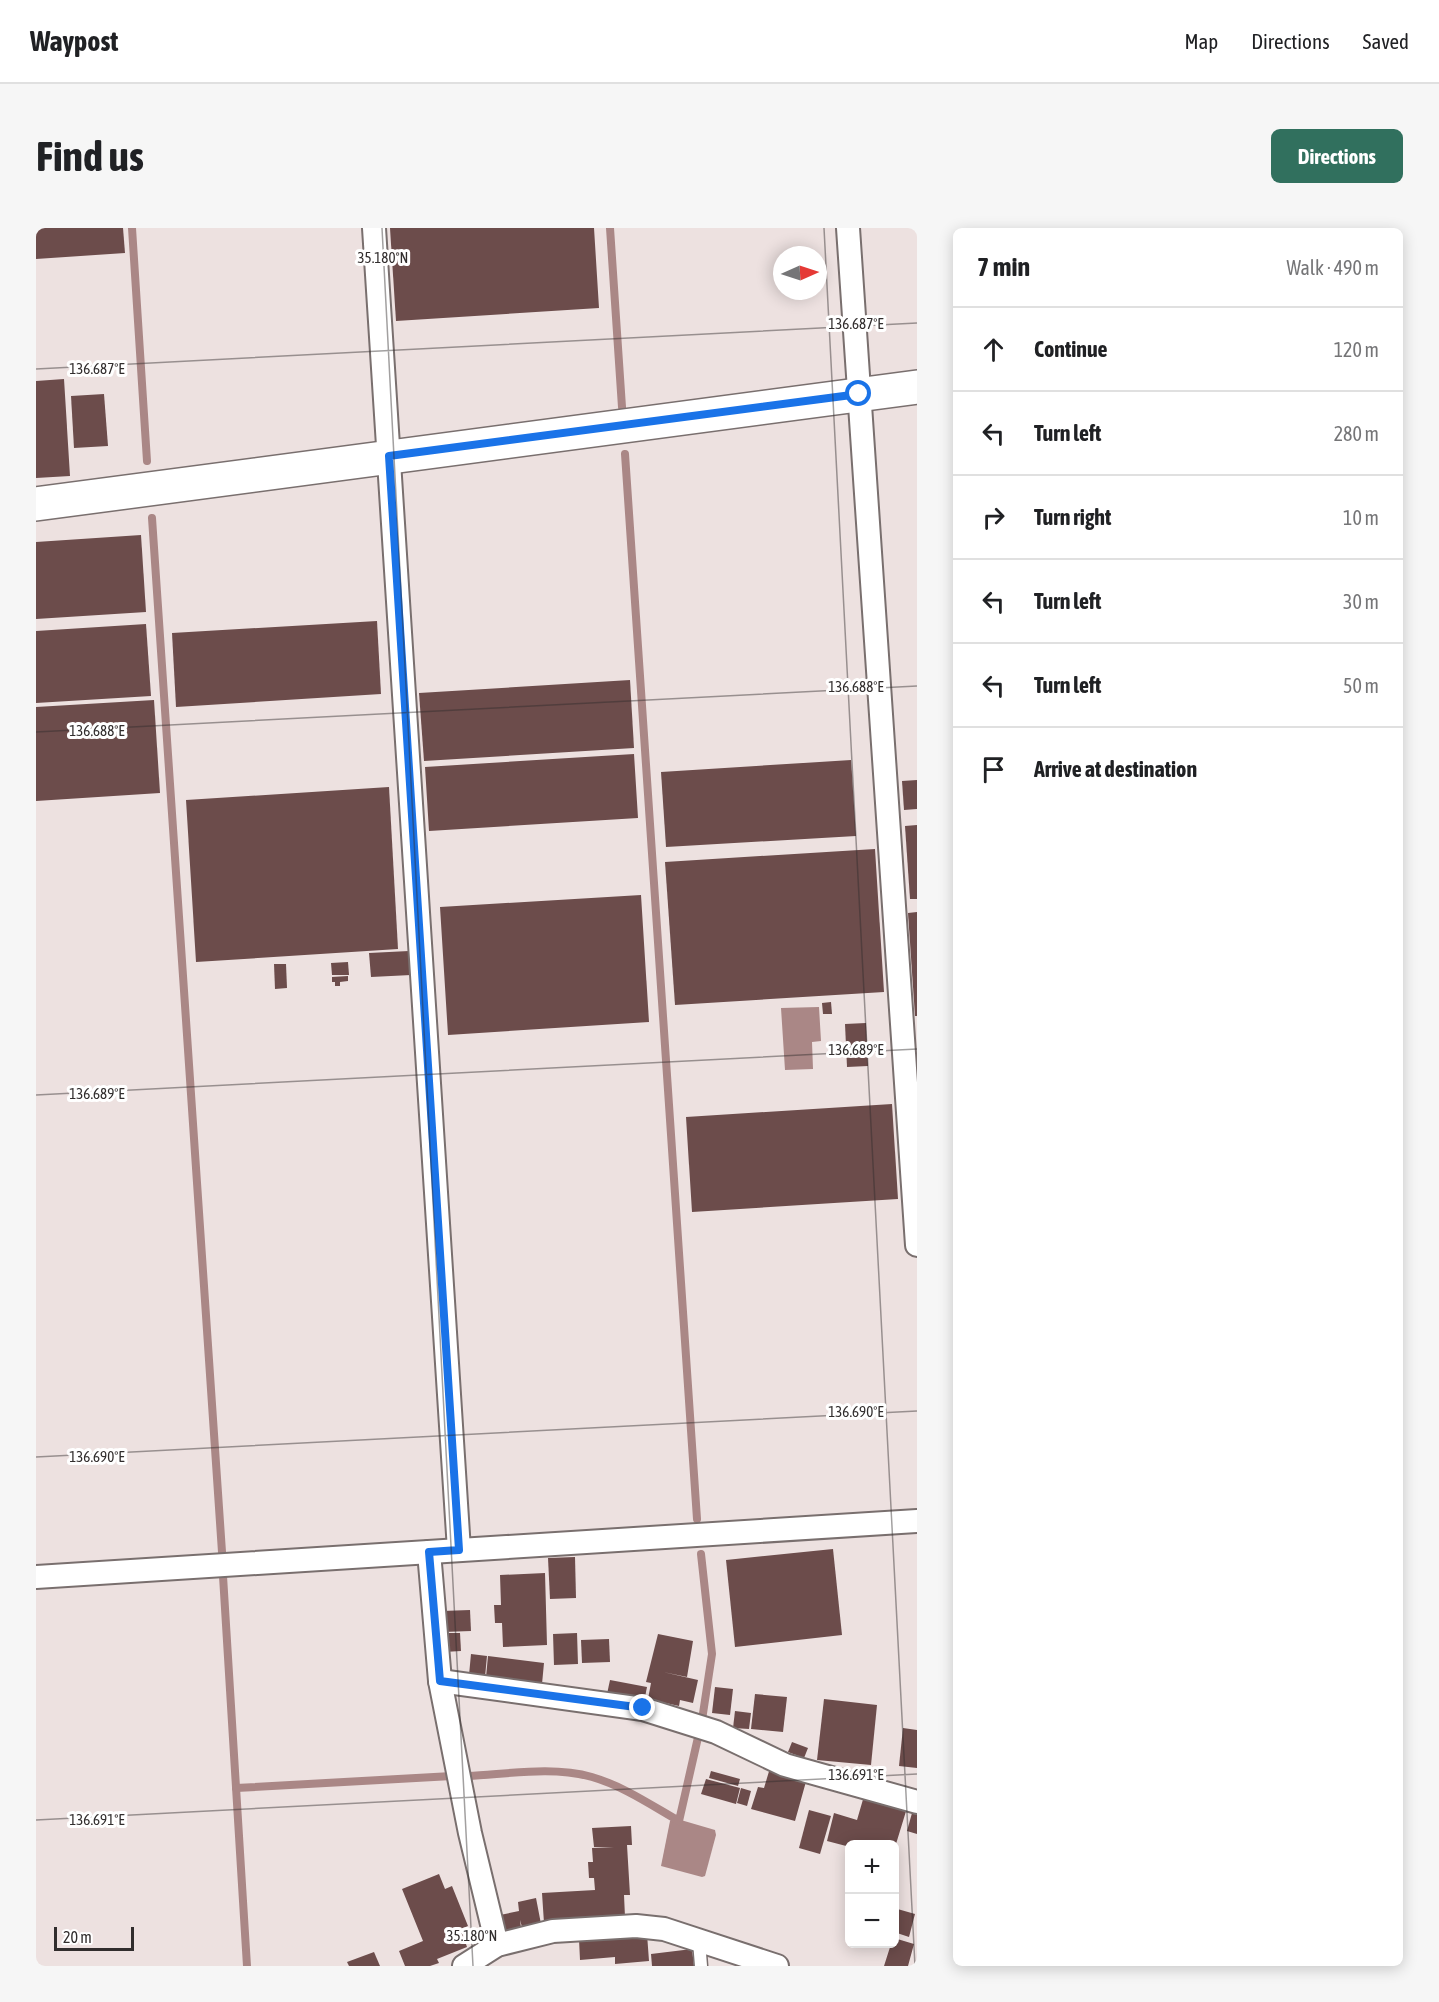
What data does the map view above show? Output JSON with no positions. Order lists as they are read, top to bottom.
{
  "scale_bar": "20 m",
  "north": "right",
  "page": {
    "header": "Waypost",
    "nav": ["Map", "Directions", "Saved"],
    "buttons": "Directions",
    "title": "Find us",
    "heading": ["7 min", "Walk · 490 m"],
    "list": [
      ["Continue", "120 m"],
      ["Turn left", "280 m"],
      ["Turn right", "10 m"],
      ["Turn left", "30 m"],
      ["Turn left", "50 m"],
      "Arrive at destination"
    ],
    "map_buttons": ["+", "−"],
    "scale": "20 m"
  },
  "coordinates": [
    "35.180°N",
    "136.687°E",
    "136.688°E",
    "136.689°E",
    "136.690°E",
    "136.691°E"
  ]
}
